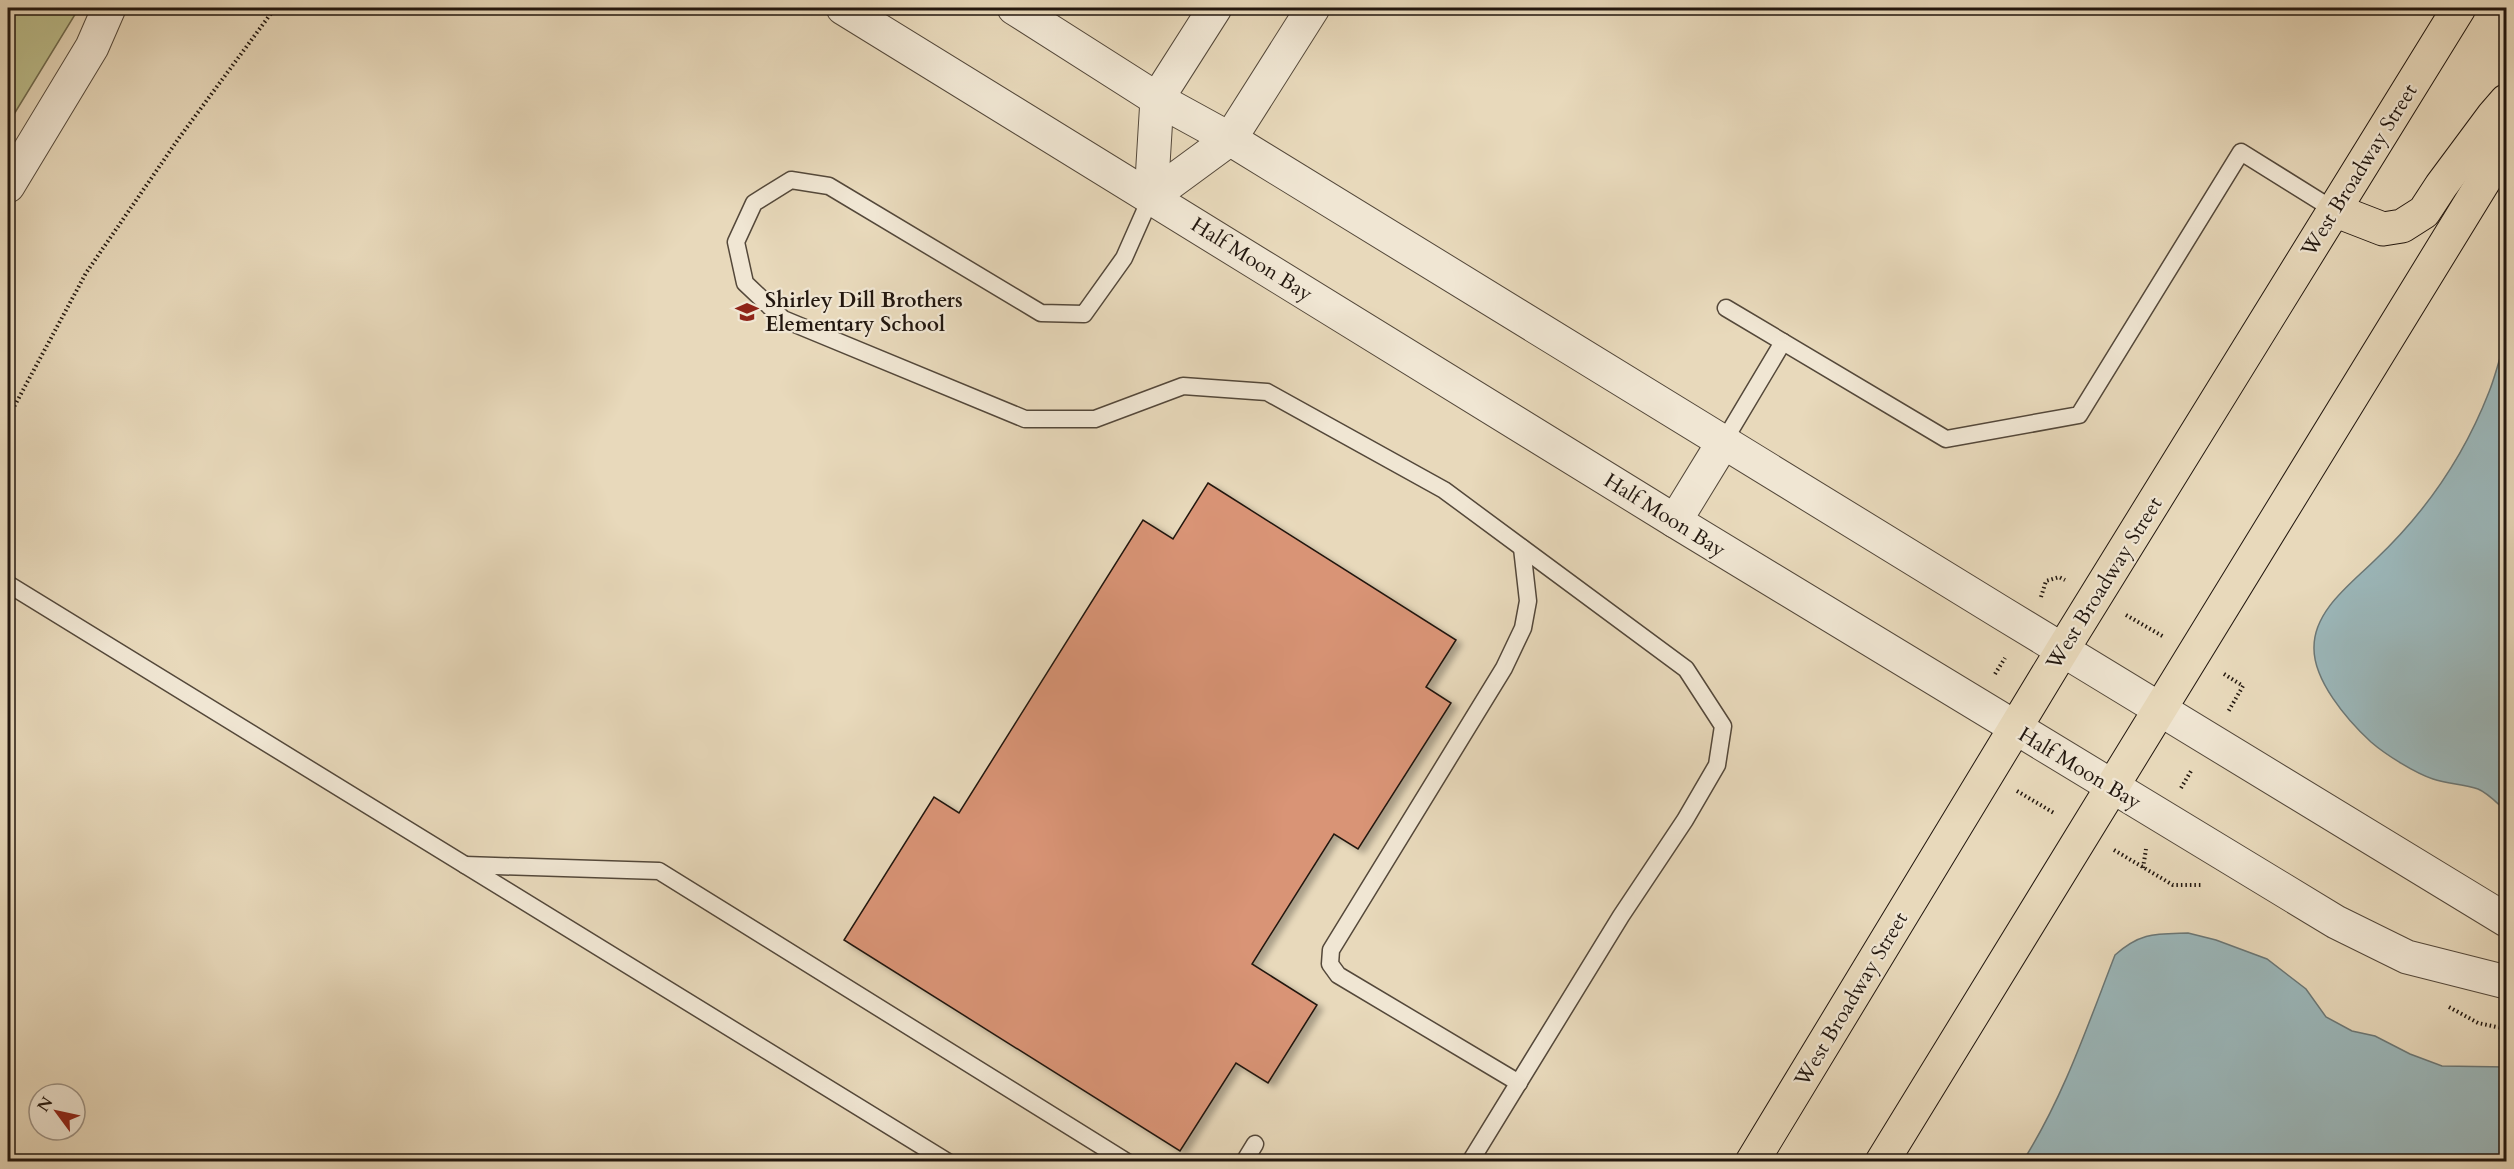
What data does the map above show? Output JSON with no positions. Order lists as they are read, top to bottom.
{
  "streets": {
    "main road": ["West Broadway Street"],
    "street": ["Half Moon Bay"]
  },
  "crossings": [
    ["West Broadway Street", "Half Moon Bay"]
  ],
  "places": {
    "school or university": ["Shirley Dill Brothers Elementary School"]
  },
  "north": "top left"
}
